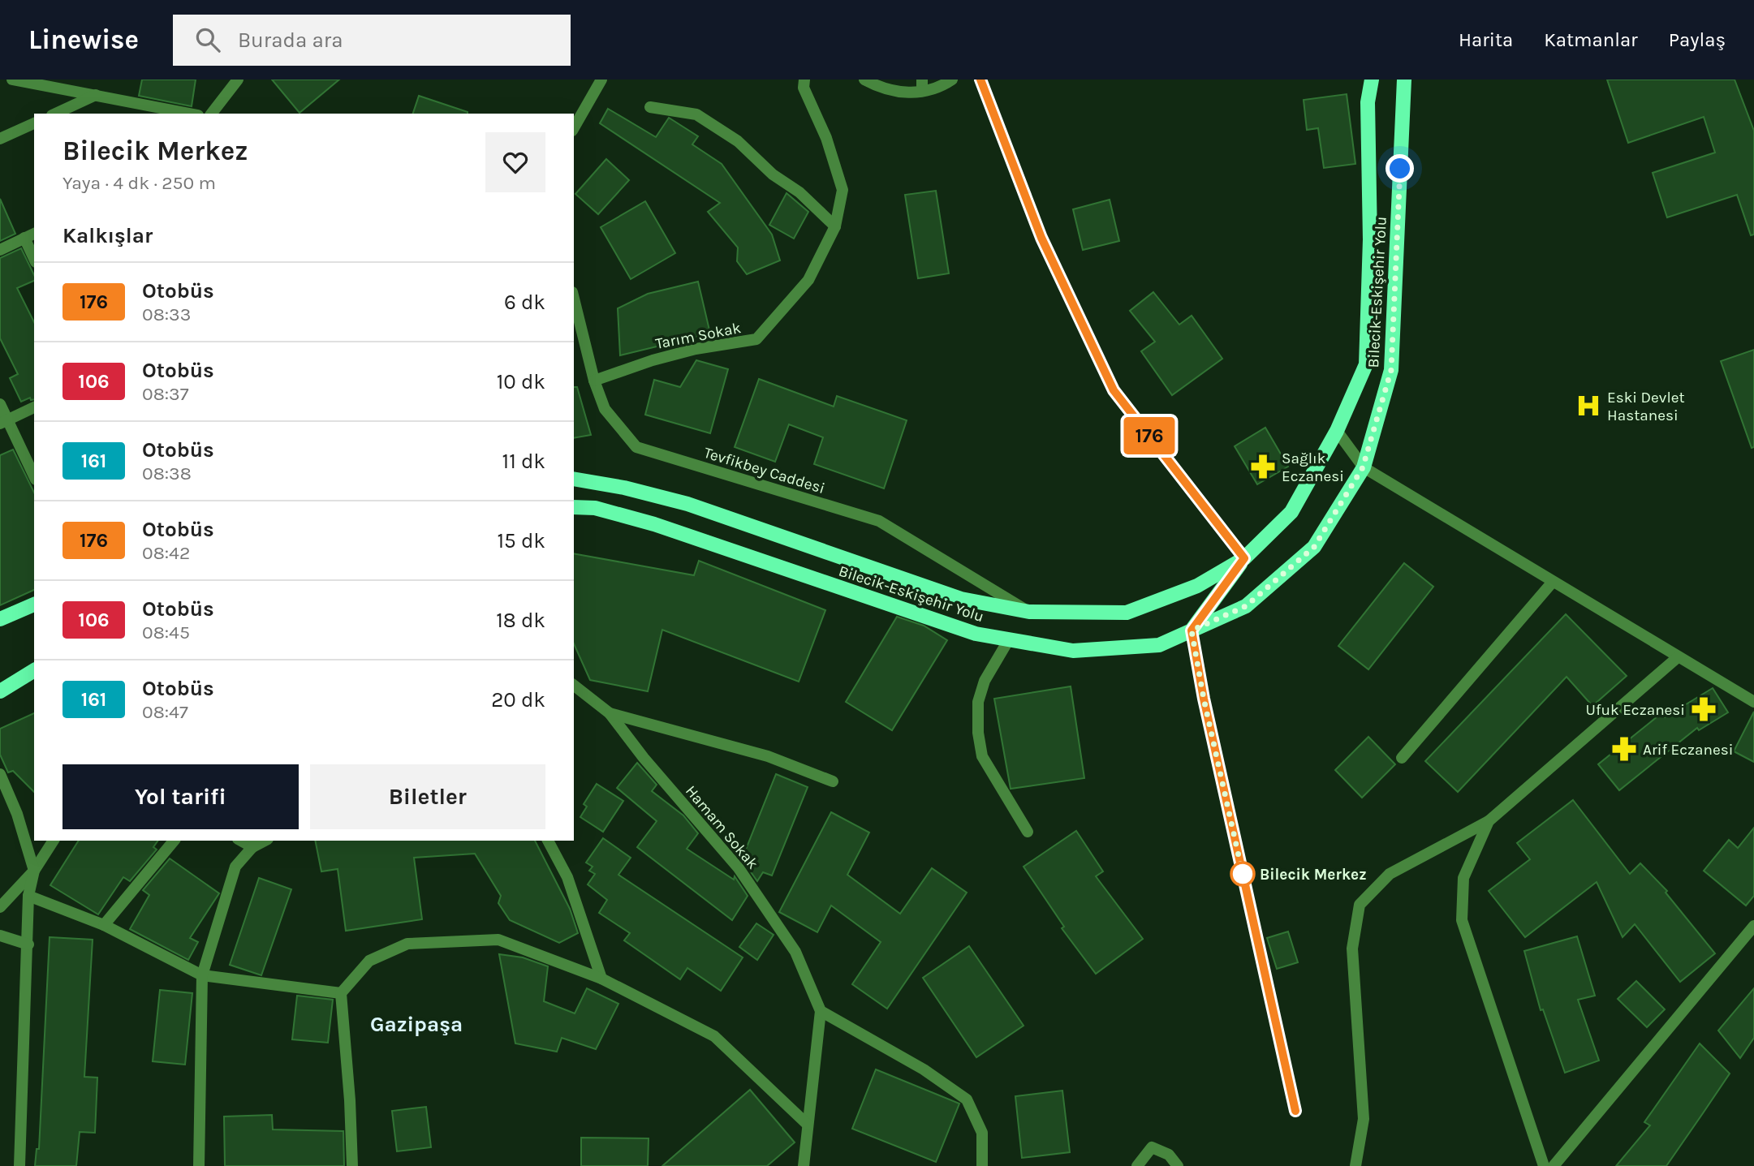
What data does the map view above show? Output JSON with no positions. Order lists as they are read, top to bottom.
{
  "streets": {
    "main road": ["Bilecik-Eskişehir Yolu"],
    "street": ["Tarım Sokak", "Tevfikbey Caddesi", "Hamam Sokak"]
  },
  "crossings": [
    ["Bilecik-Eskişehir Yolu", "Tevfikbey Caddesi"],
    ["Tarım Sokak", "Tevfikbey Caddesi"]
  ],
  "districts": ["Gazipaşa"],
  "places": {
    "hospital": ["Eski Devlet Hastanesi"],
    "pharmacy": ["Sağlık Eczanesi", "Ufuk Eczanesi", "Arif Eczanesi"],
    "other": ["Bilecik Merkez"]
  },
  "lines": ["bus line 176"],
  "page": {
    "header": "Linewise",
    "search": "Burada ara",
    "nav": ["Harita", "Katmanlar", "Paylaş"],
    "on_map": "176",
    "heading": [
      ["Bilecik Merkez", "Yaya · 4 dk · 250 m"],
      "Kalkışlar"
    ],
    "list": [
      {
        "mark": "176",
        "name": "Otobüs",
        "note": "08:33",
        "value": "6 dk"
      },
      {
        "mark": "106",
        "name": "Otobüs",
        "note": "08:37",
        "value": "10 dk"
      },
      {
        "mark": "161",
        "name": "Otobüs",
        "note": "08:38",
        "value": "11 dk"
      },
      {
        "mark": "176",
        "name": "Otobüs",
        "note": "08:42",
        "value": "15 dk"
      },
      {
        "mark": "106",
        "name": "Otobüs",
        "note": "08:45",
        "value": "18 dk"
      },
      {
        "mark": "161",
        "name": "Otobüs",
        "note": "08:47",
        "value": "20 dk"
      }
    ],
    "buttons": ["Yol tarifi", "Biletler"]
  }
}
